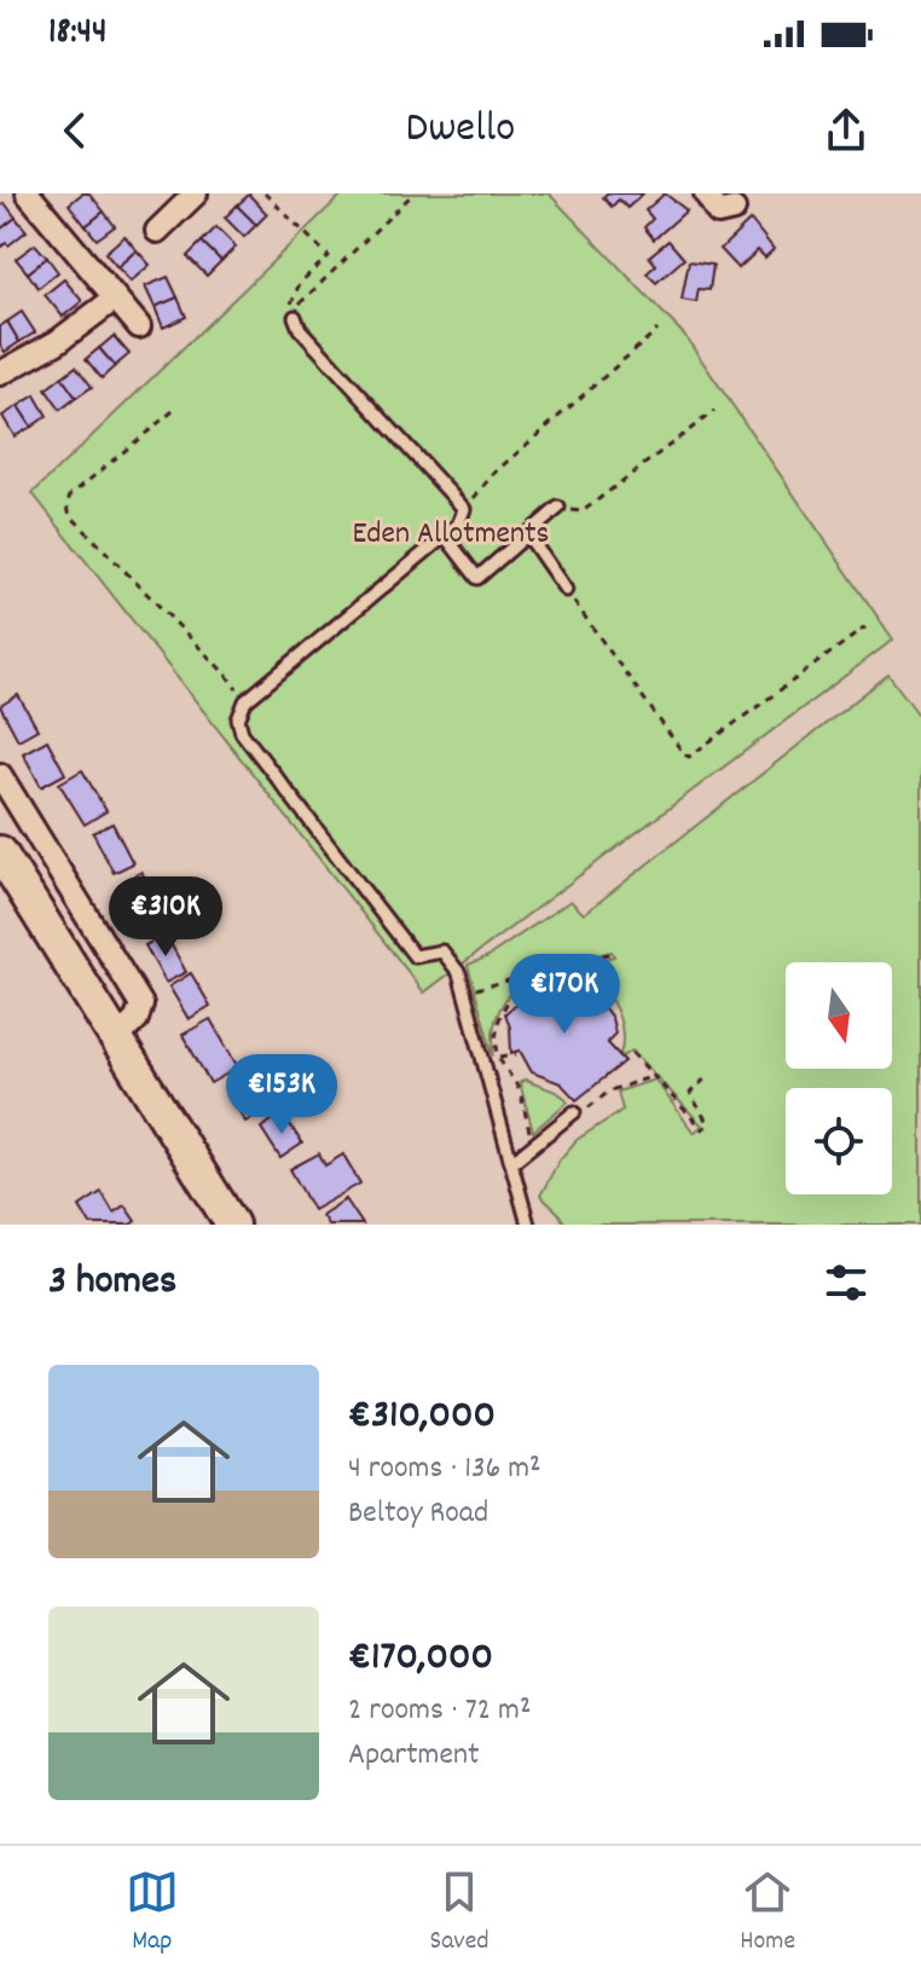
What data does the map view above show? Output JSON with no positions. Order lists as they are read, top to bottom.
{
  "parks": ["Eden Allotments"],
  "north": "bottom",
  "page": {
    "status": "18:44",
    "header": "Dwello",
    "price": ["€310K", "€170K", "€153K"],
    "heading": "3 homes",
    "list": [
      {
        "name": "€310,000",
        "note": "4 rooms · 136 m² · Beltoy Road"
      },
      {
        "name": "€170,000",
        "note": "2 rooms · 72 m² · Apartment"
      }
    ],
    "tabs": ["Map", "Saved", "Home"]
  }
}
